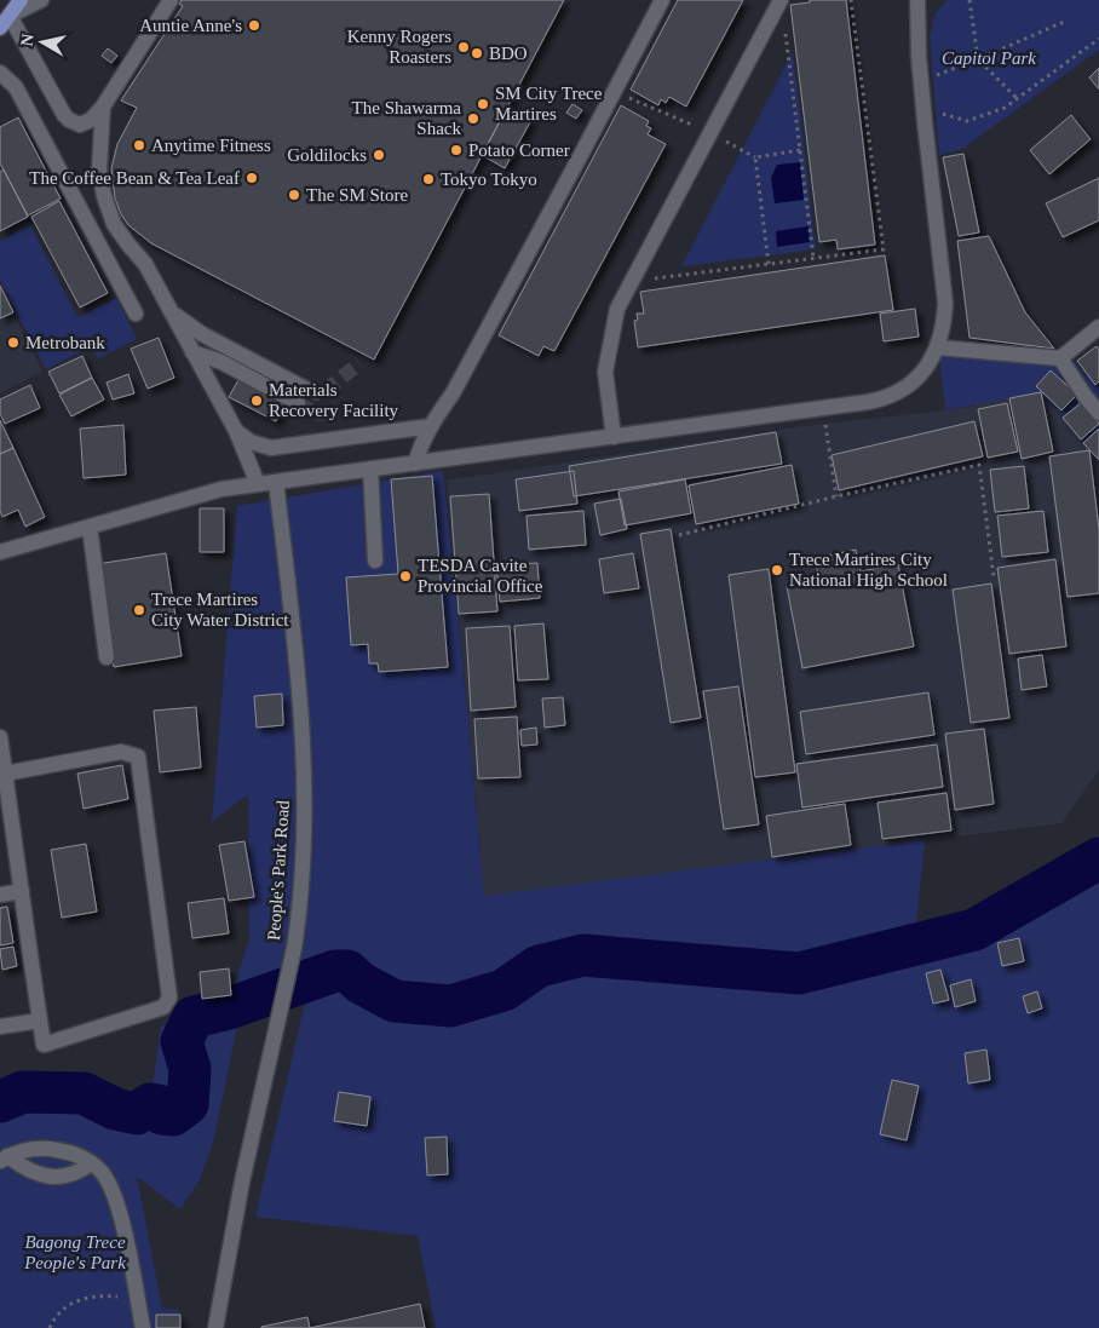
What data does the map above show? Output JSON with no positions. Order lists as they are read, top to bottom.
{
  "streets": {
    "street": ["People's Park Road"]
  },
  "parks": ["Capitol Park", "Bagong Trece People's Park"],
  "places": [
    "Auntie Anne's",
    "Kenny Rogers Roasters",
    "BDO",
    "SM City Trece Martires",
    "The Shawarma Shack",
    "Anytime Fitness",
    "Potato Corner",
    "Goldilocks",
    "The Coffee Bean & Tea Leaf",
    "Tokyo Tokyo",
    "The SM Store",
    "Metrobank",
    "Materials Recovery Facility",
    "Trece Martires City National High School",
    "TESDA Cavite Provincial Office",
    "Trece Martires City Water District"
  ],
  "north": "left"
}
